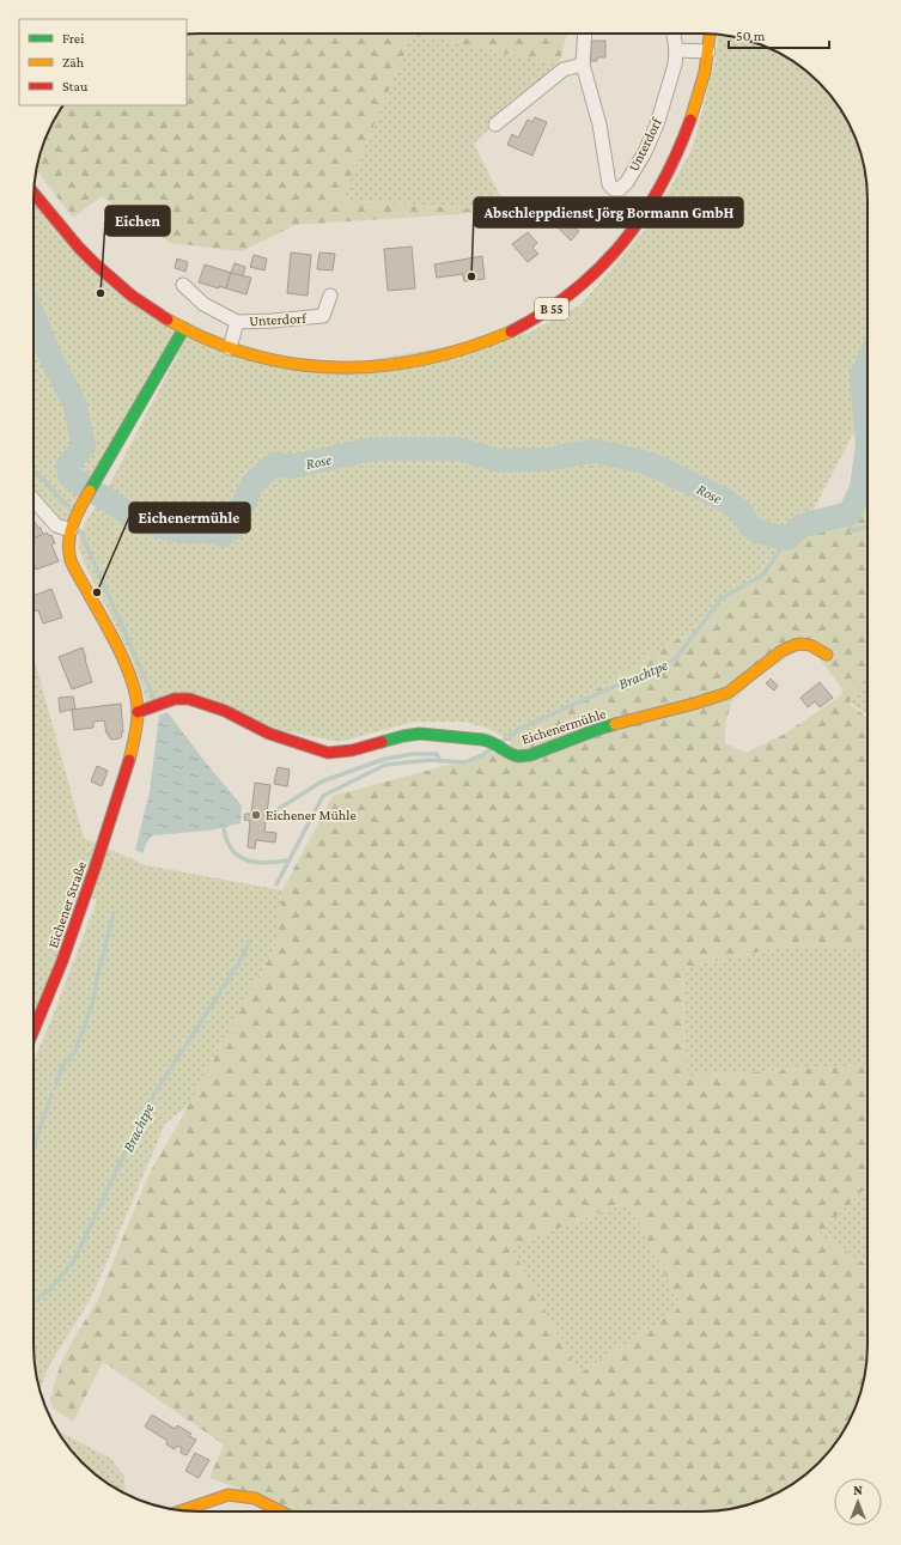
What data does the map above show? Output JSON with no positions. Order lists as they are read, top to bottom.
{
  "streets": {
    "main road": ["B 55", "Eichenermühle", "Eichener Straße"],
    "street": ["Unterdorf"]
  },
  "crossings": [
    ["Unterdorf", "B 55"],
    ["Eichenermühle", "Eichener Straße"]
  ],
  "water": ["Rose", "Brachtpe"],
  "places": [
    "Abschleppdienst Jörg Bormann GmbH",
    "Eichen",
    "Eichenermühle",
    "Eichener Mühle"
  ],
  "legend": ["Frei", "Zäh", "Stau"],
  "scale_bar": "50 m",
  "north": "top"
}
